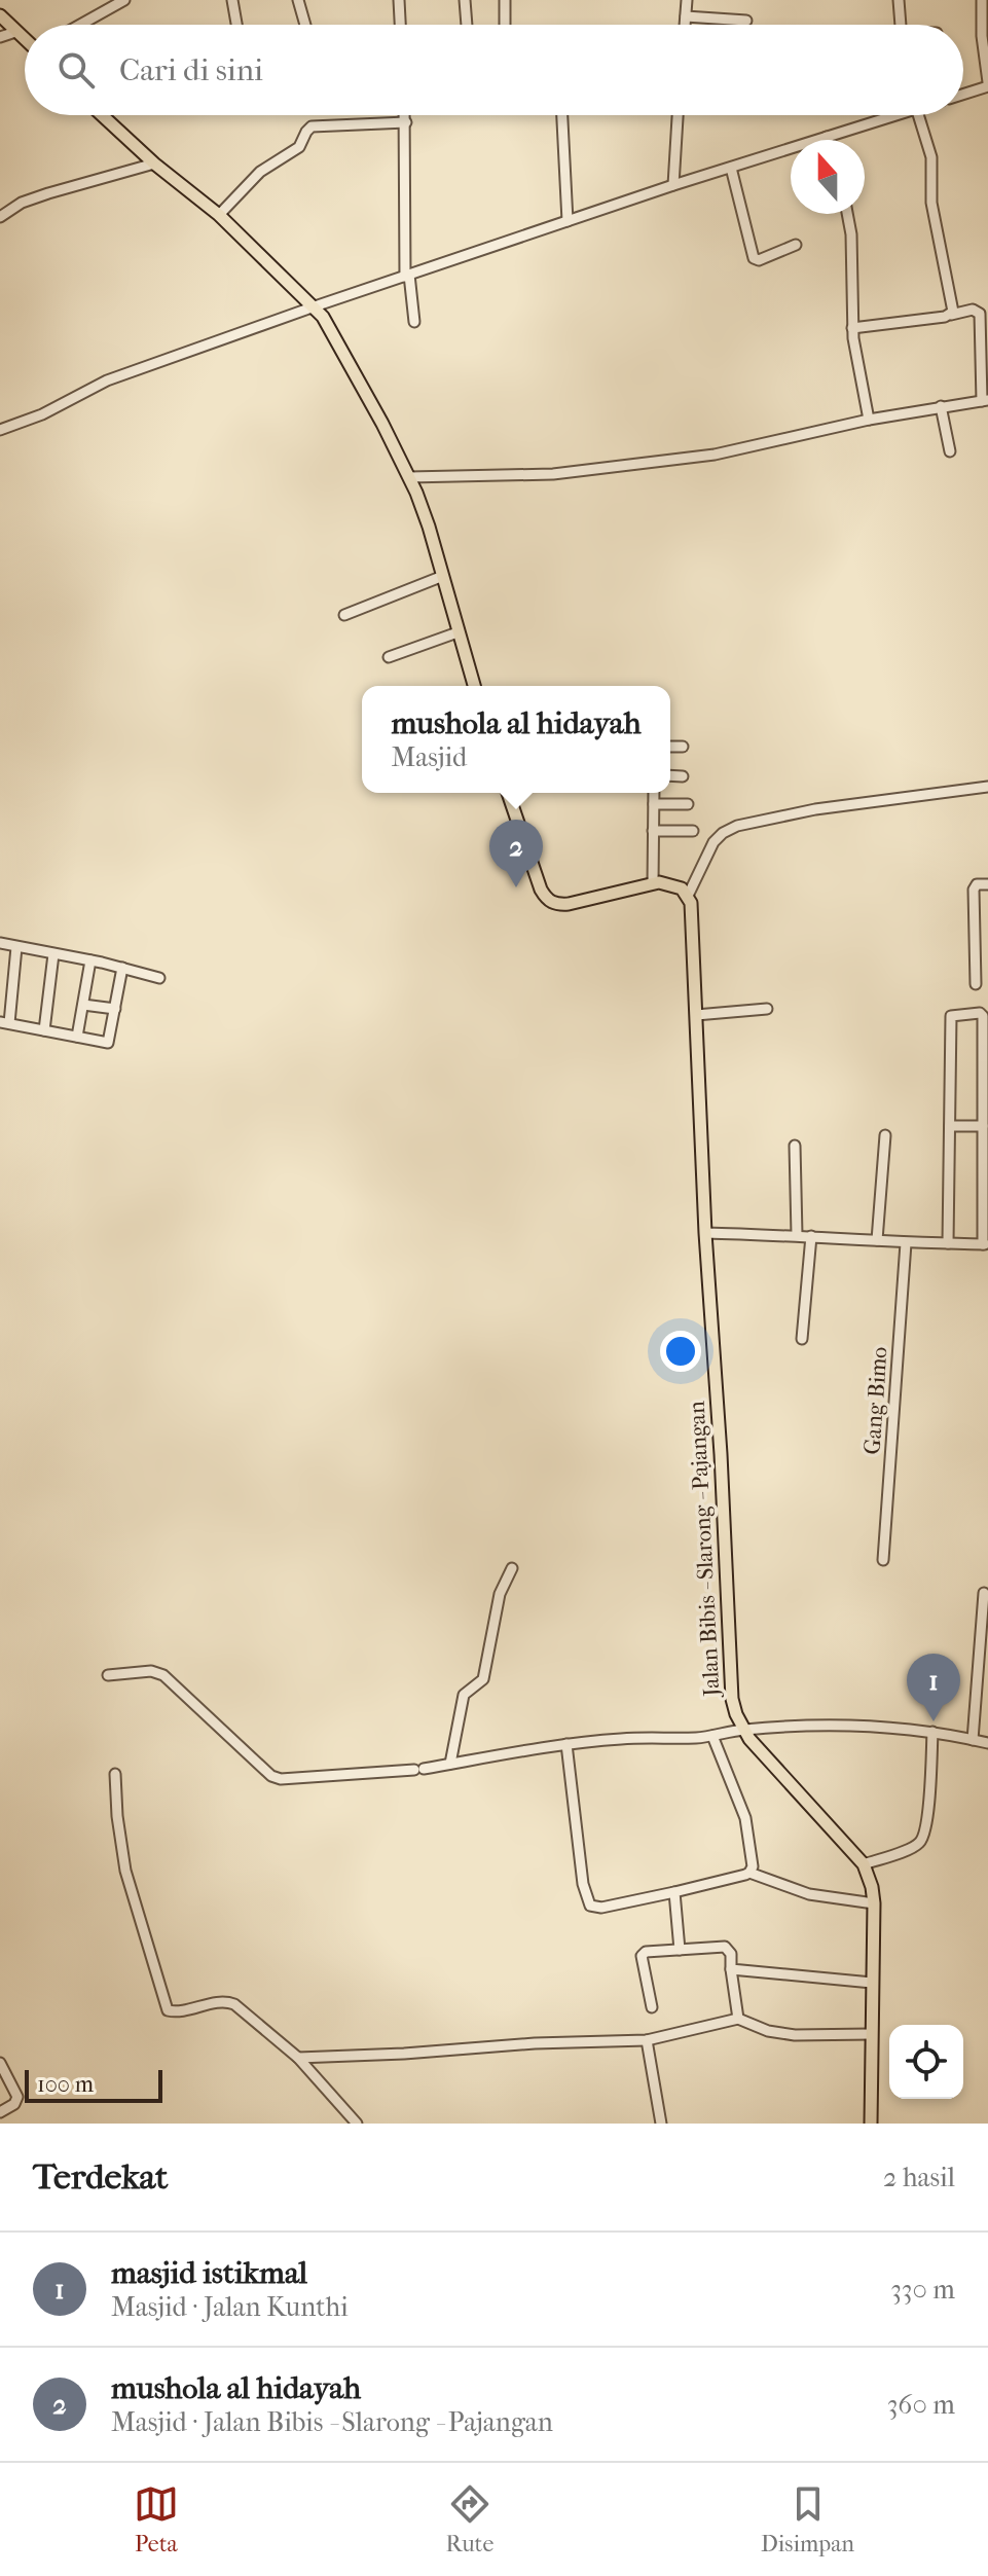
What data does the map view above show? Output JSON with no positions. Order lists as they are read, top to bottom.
{
  "streets": {
    "main road": ["Jalan Bibis - Slarong - Pajangan"],
    "street": ["Gang Bimo"]
  },
  "scale_bar": "100 m",
  "north": "top",
  "page": {
    "search": "Cari di sini",
    "popup": ["mushola al hidayah", "Masjid"],
    "pins": ["2", "1"],
    "scale": "100 m",
    "heading": ["Terdekat", "2 hasil"],
    "list": [
      {
        "mark": "1",
        "name": "masjid istikmal",
        "note": "Masjid · Jalan Kunthi",
        "value": "330 m"
      },
      {
        "mark": "2",
        "name": "mushola al hidayah",
        "note": "Masjid · Jalan Bibis - Slarong - Pajangan",
        "value": "360 m"
      }
    ],
    "nav": ["Peta", "Rute", "Disimpan"]
  }
}
